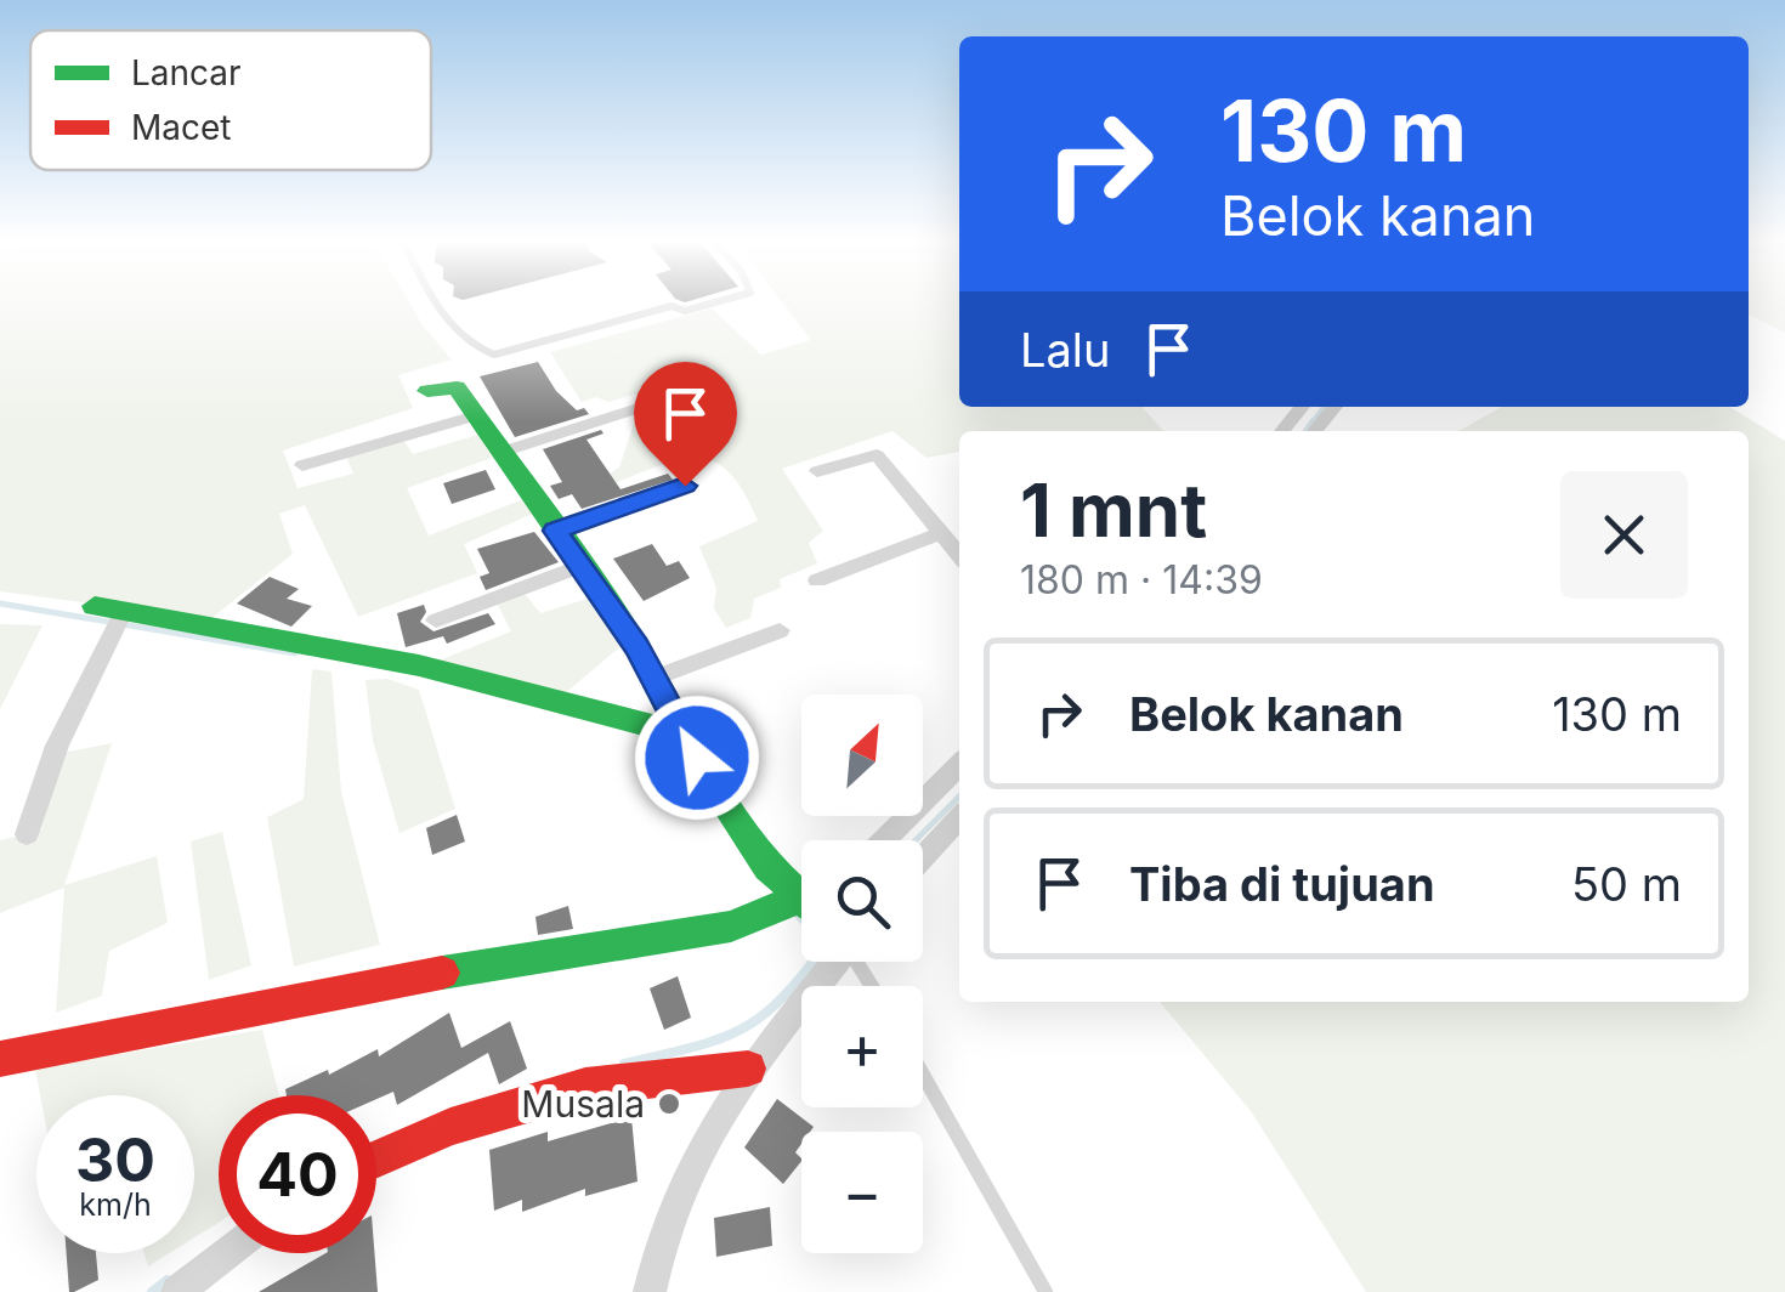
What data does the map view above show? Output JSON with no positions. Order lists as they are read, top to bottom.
{
  "places": ["Musala"],
  "legend": ["Lancar", "Macet"],
  "north": "top right",
  "page": {
    "turn": ["130 m", "Belok kanan"],
    "then": "Lalu",
    "heading": ["1 mnt", "180 m · 14:39"],
    "list": [
      {
        "name": "Belok kanan",
        "value": "130 m"
      },
      {
        "name": "Tiba di tujuan",
        "value": "50 m"
      }
    ],
    "map_buttons": ["+", "−"],
    "speed": "30 km/h",
    "limit": "40"
  }
}
